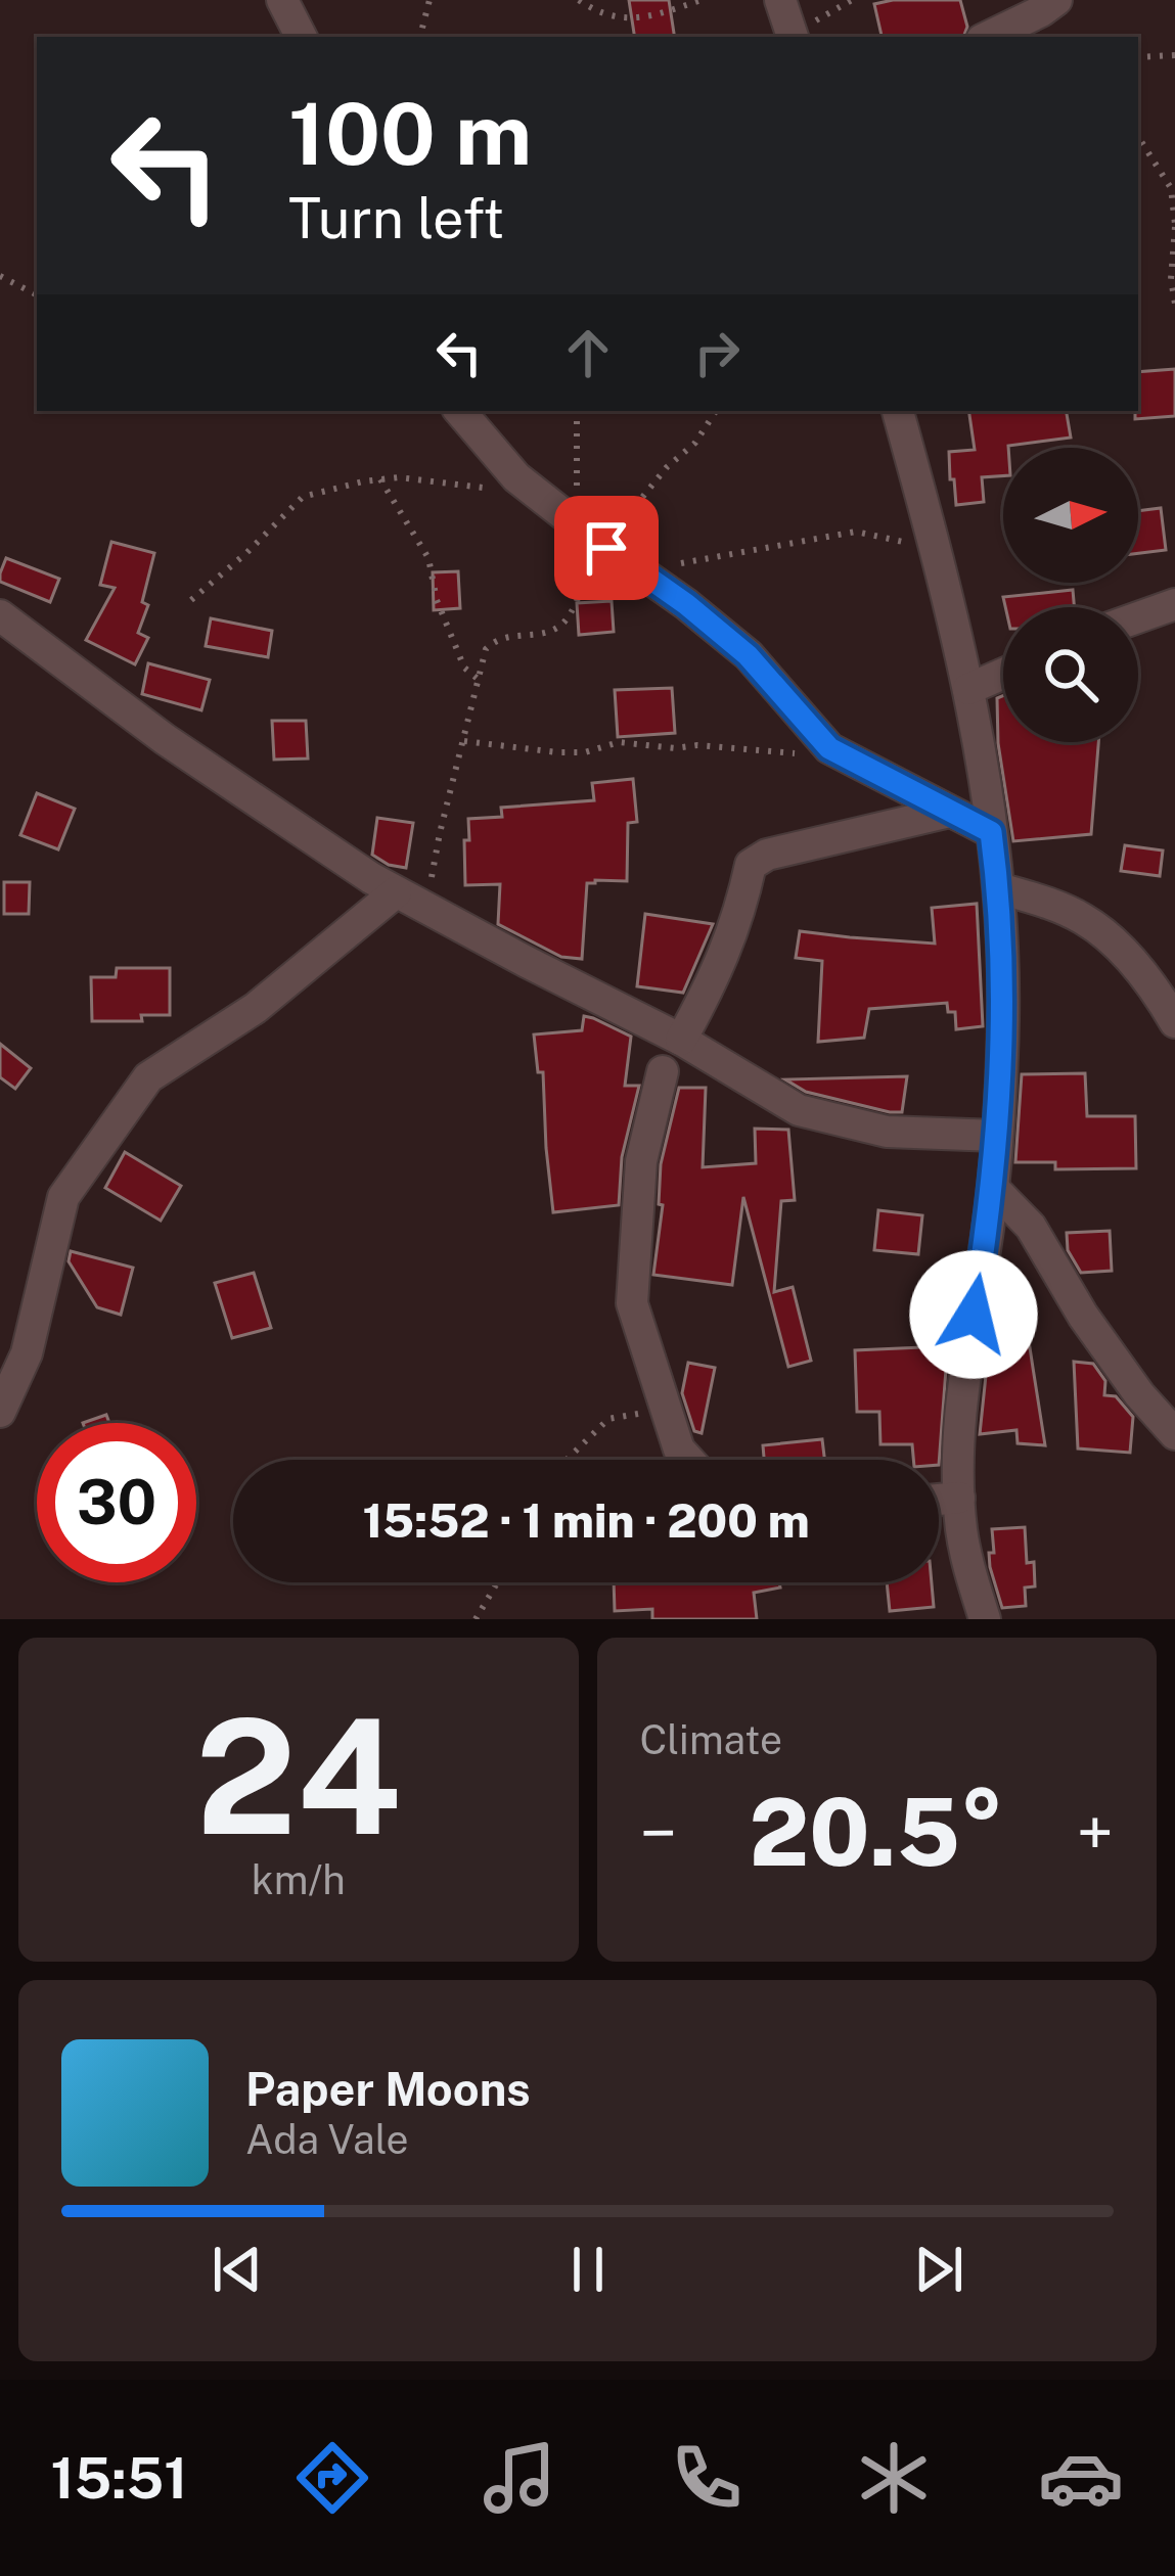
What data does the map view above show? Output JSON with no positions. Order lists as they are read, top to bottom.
{
  "north": "right",
  "page": {
    "turn": ["100 m", "Turn left"],
    "limit": "30",
    "trip": "15:52 · 1 min · 200 m",
    "tile": [
      ["24", "km/h"],
      "Climate"
    ],
    "heat": ["−", "20.5°", "+"],
    "song": ["Paper Moons", "Ada Vale"],
    "tabs": "15:51"
  }
}
